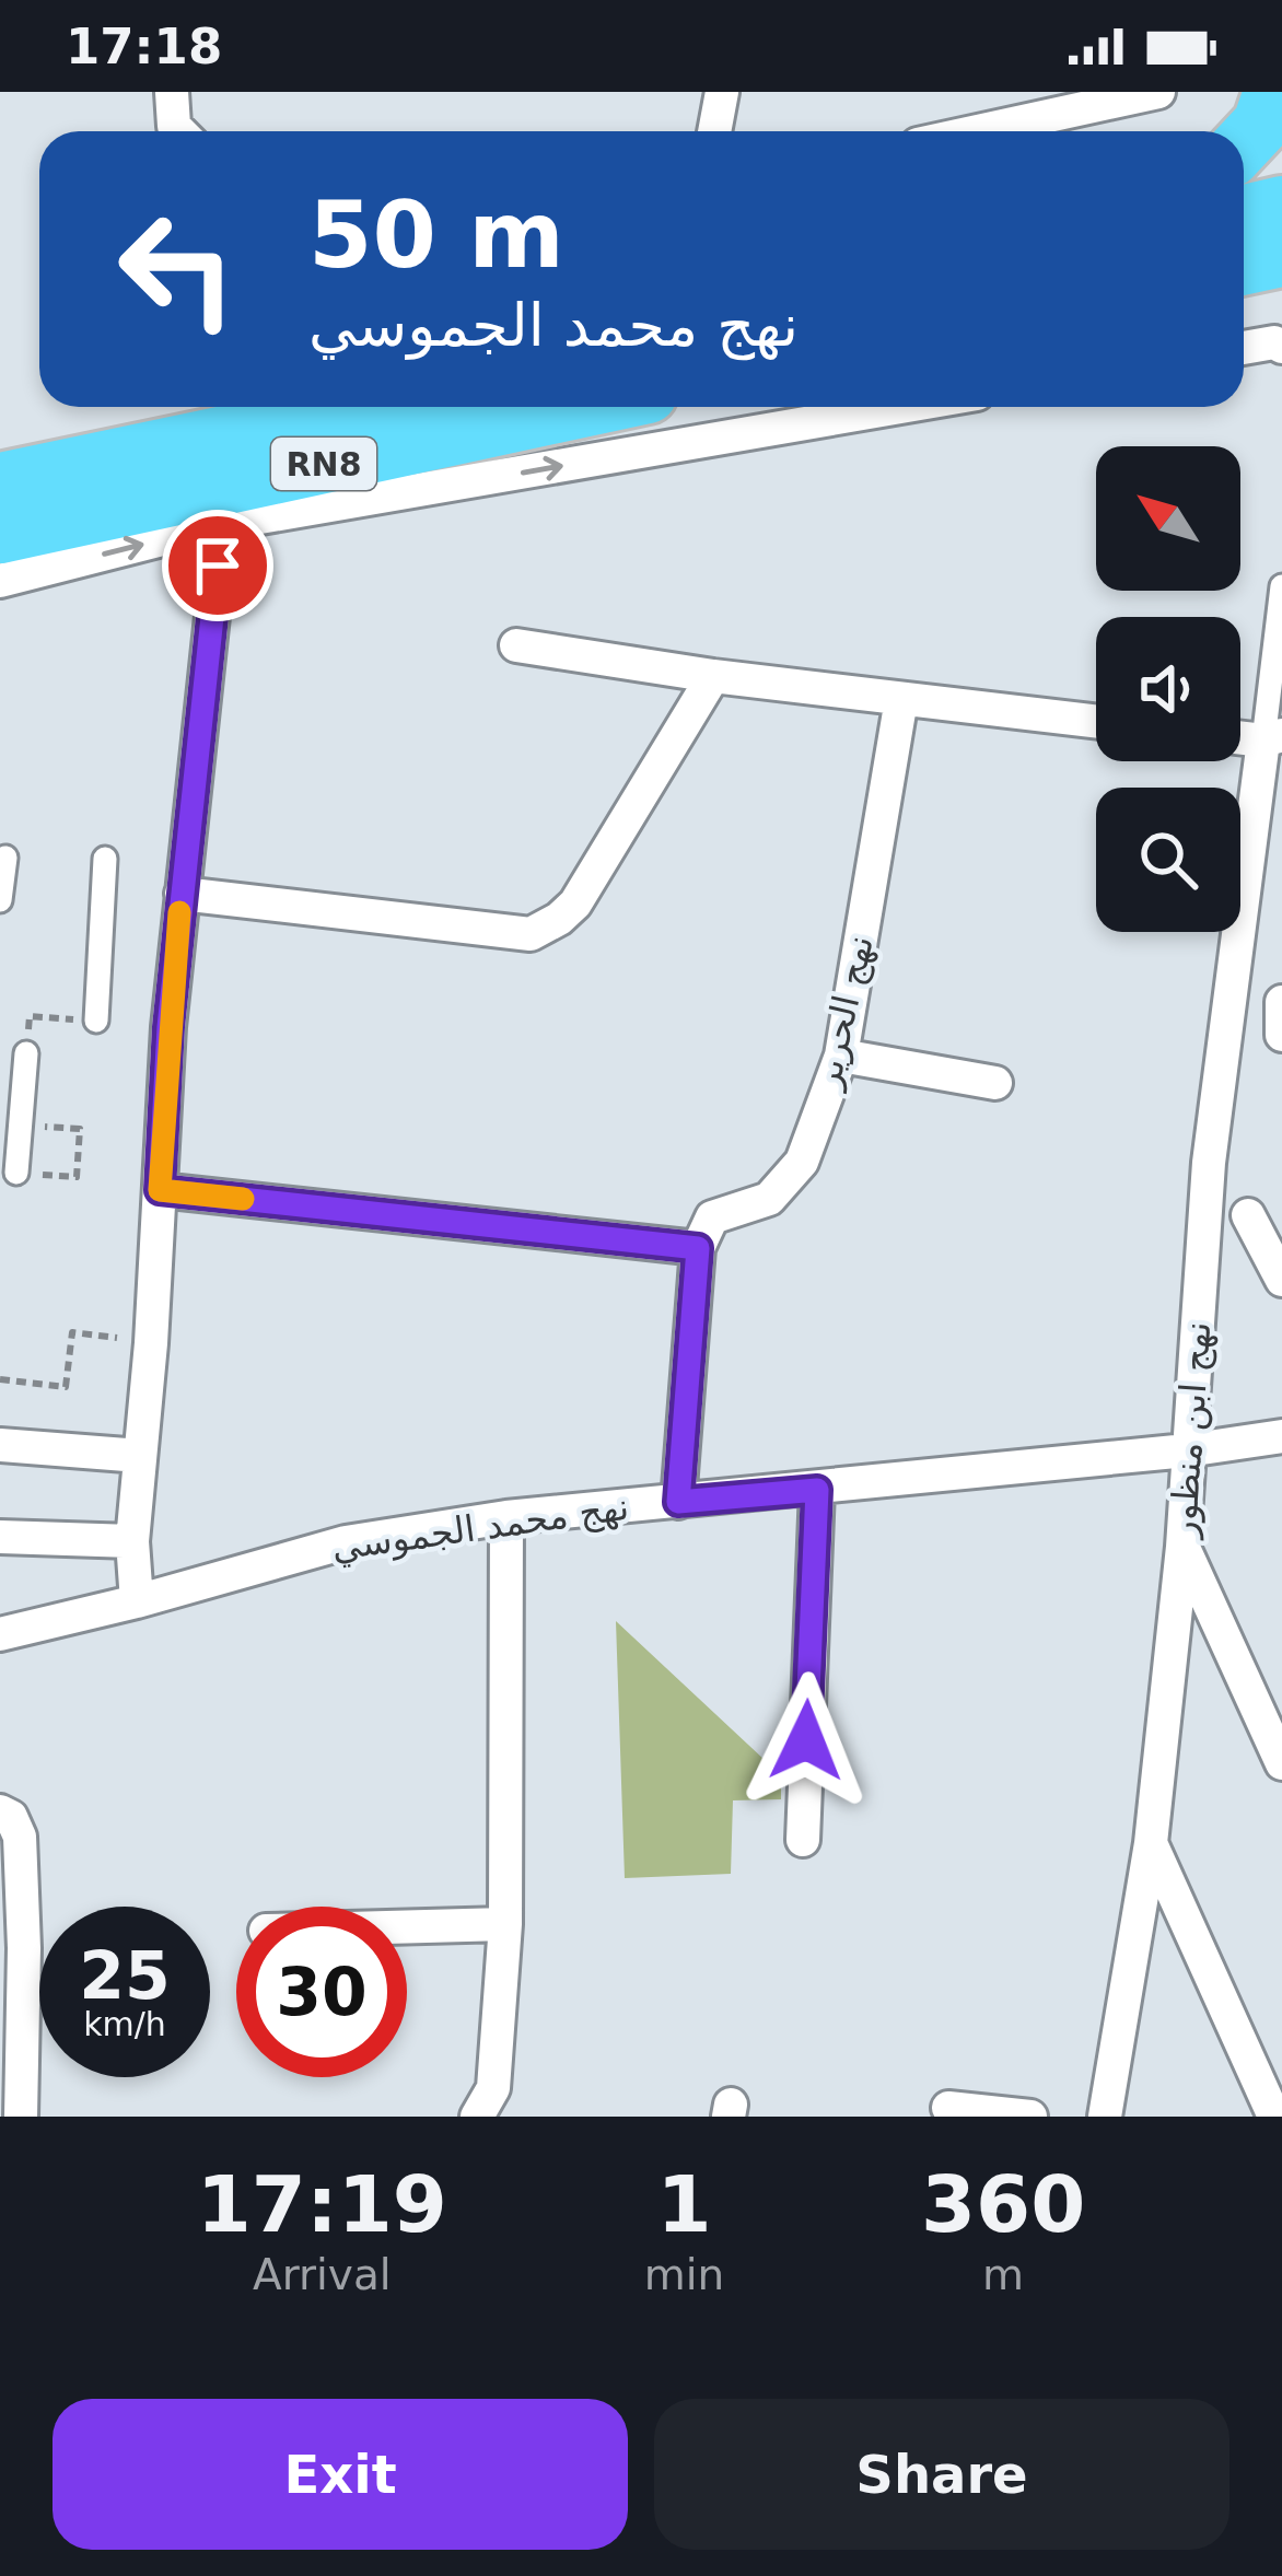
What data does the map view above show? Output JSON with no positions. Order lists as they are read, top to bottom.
{
  "streets": {
    "highway": ["RN8"],
    "street": ["نهج الحرير", "نهج ابن منظور", "نهج محمد الجموسي"]
  },
  "crossings": [
    ["نهج ابن منظور", "نهج محمد الجموسي"]
  ],
  "north": "top left",
  "page": {
    "status": "17:18",
    "turn": ["50 m", "نهج محمد الجموسي"],
    "speed": "25 km/h",
    "limit": "30",
    "eta": [
      "17:19",
      "Arrival",
      "1",
      "min",
      "360",
      "m"
    ],
    "buttons": ["Exit", "Share"]
  }
}
